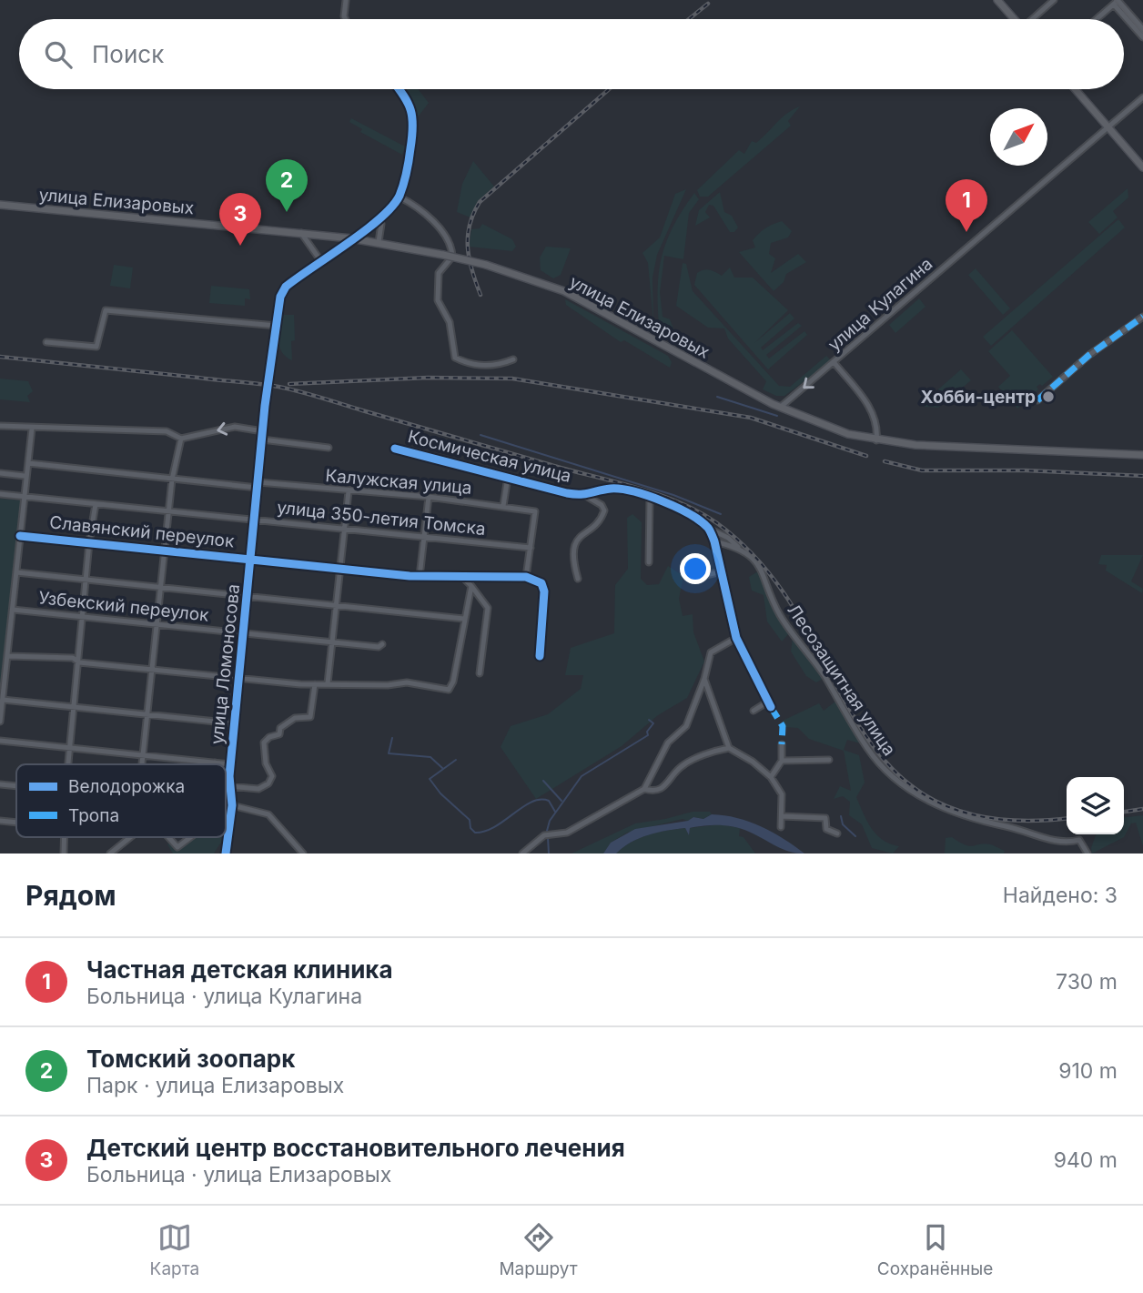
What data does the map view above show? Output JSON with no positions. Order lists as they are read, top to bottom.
{
  "streets": {
    "main road": ["улица Елизаровых"],
    "street": [
      "улица Кулагина",
      "Космическая улица",
      "Калужская улица",
      "улица 350-летия Томска",
      "Славянский переулок",
      "Узбекский переулок",
      "улица Ломоносова",
      "Лесозащитная улица"
    ]
  },
  "crossings": [
    ["улица Елизаровых", "улица Кулагина"],
    ["улица Елизаровых", "улица Ломоносова"],
    ["Космическая улица", "Лесозащитная улица"],
    ["Калужская улица", "улица 350-летия Томска"],
    ["Калужская улица", "улица Ломоносова"],
    ["улица 350-летия Томска", "улица Ломоносова"],
    ["Славянский переулок", "улица Ломоносова"],
    ["Узбекский переулок", "улица Ломоносова"]
  ],
  "places": ["Хобби-центр"],
  "legend": ["Велодорожка", "Тропа"],
  "north": "top right",
  "page": {
    "search": "Поиск",
    "pins": ["2", "1", "3"],
    "heading": ["Рядом", "Найдено: 3"],
    "list": [
      {
        "mark": "1",
        "name": "Частная детская клиника",
        "note": "Больница · улица Кулагина",
        "value": "730 m"
      },
      {
        "mark": "2",
        "name": "Томский зоопарк",
        "note": "Парк · улица Елизаровых",
        "value": "910 m"
      },
      {
        "mark": "3",
        "name": "Детский центр восстановительного лечения",
        "note": "Больница · улица Елизаровых",
        "value": "940 m"
      }
    ],
    "nav": ["Карта", "Маршрут", "Сохранённые"]
  }
}
